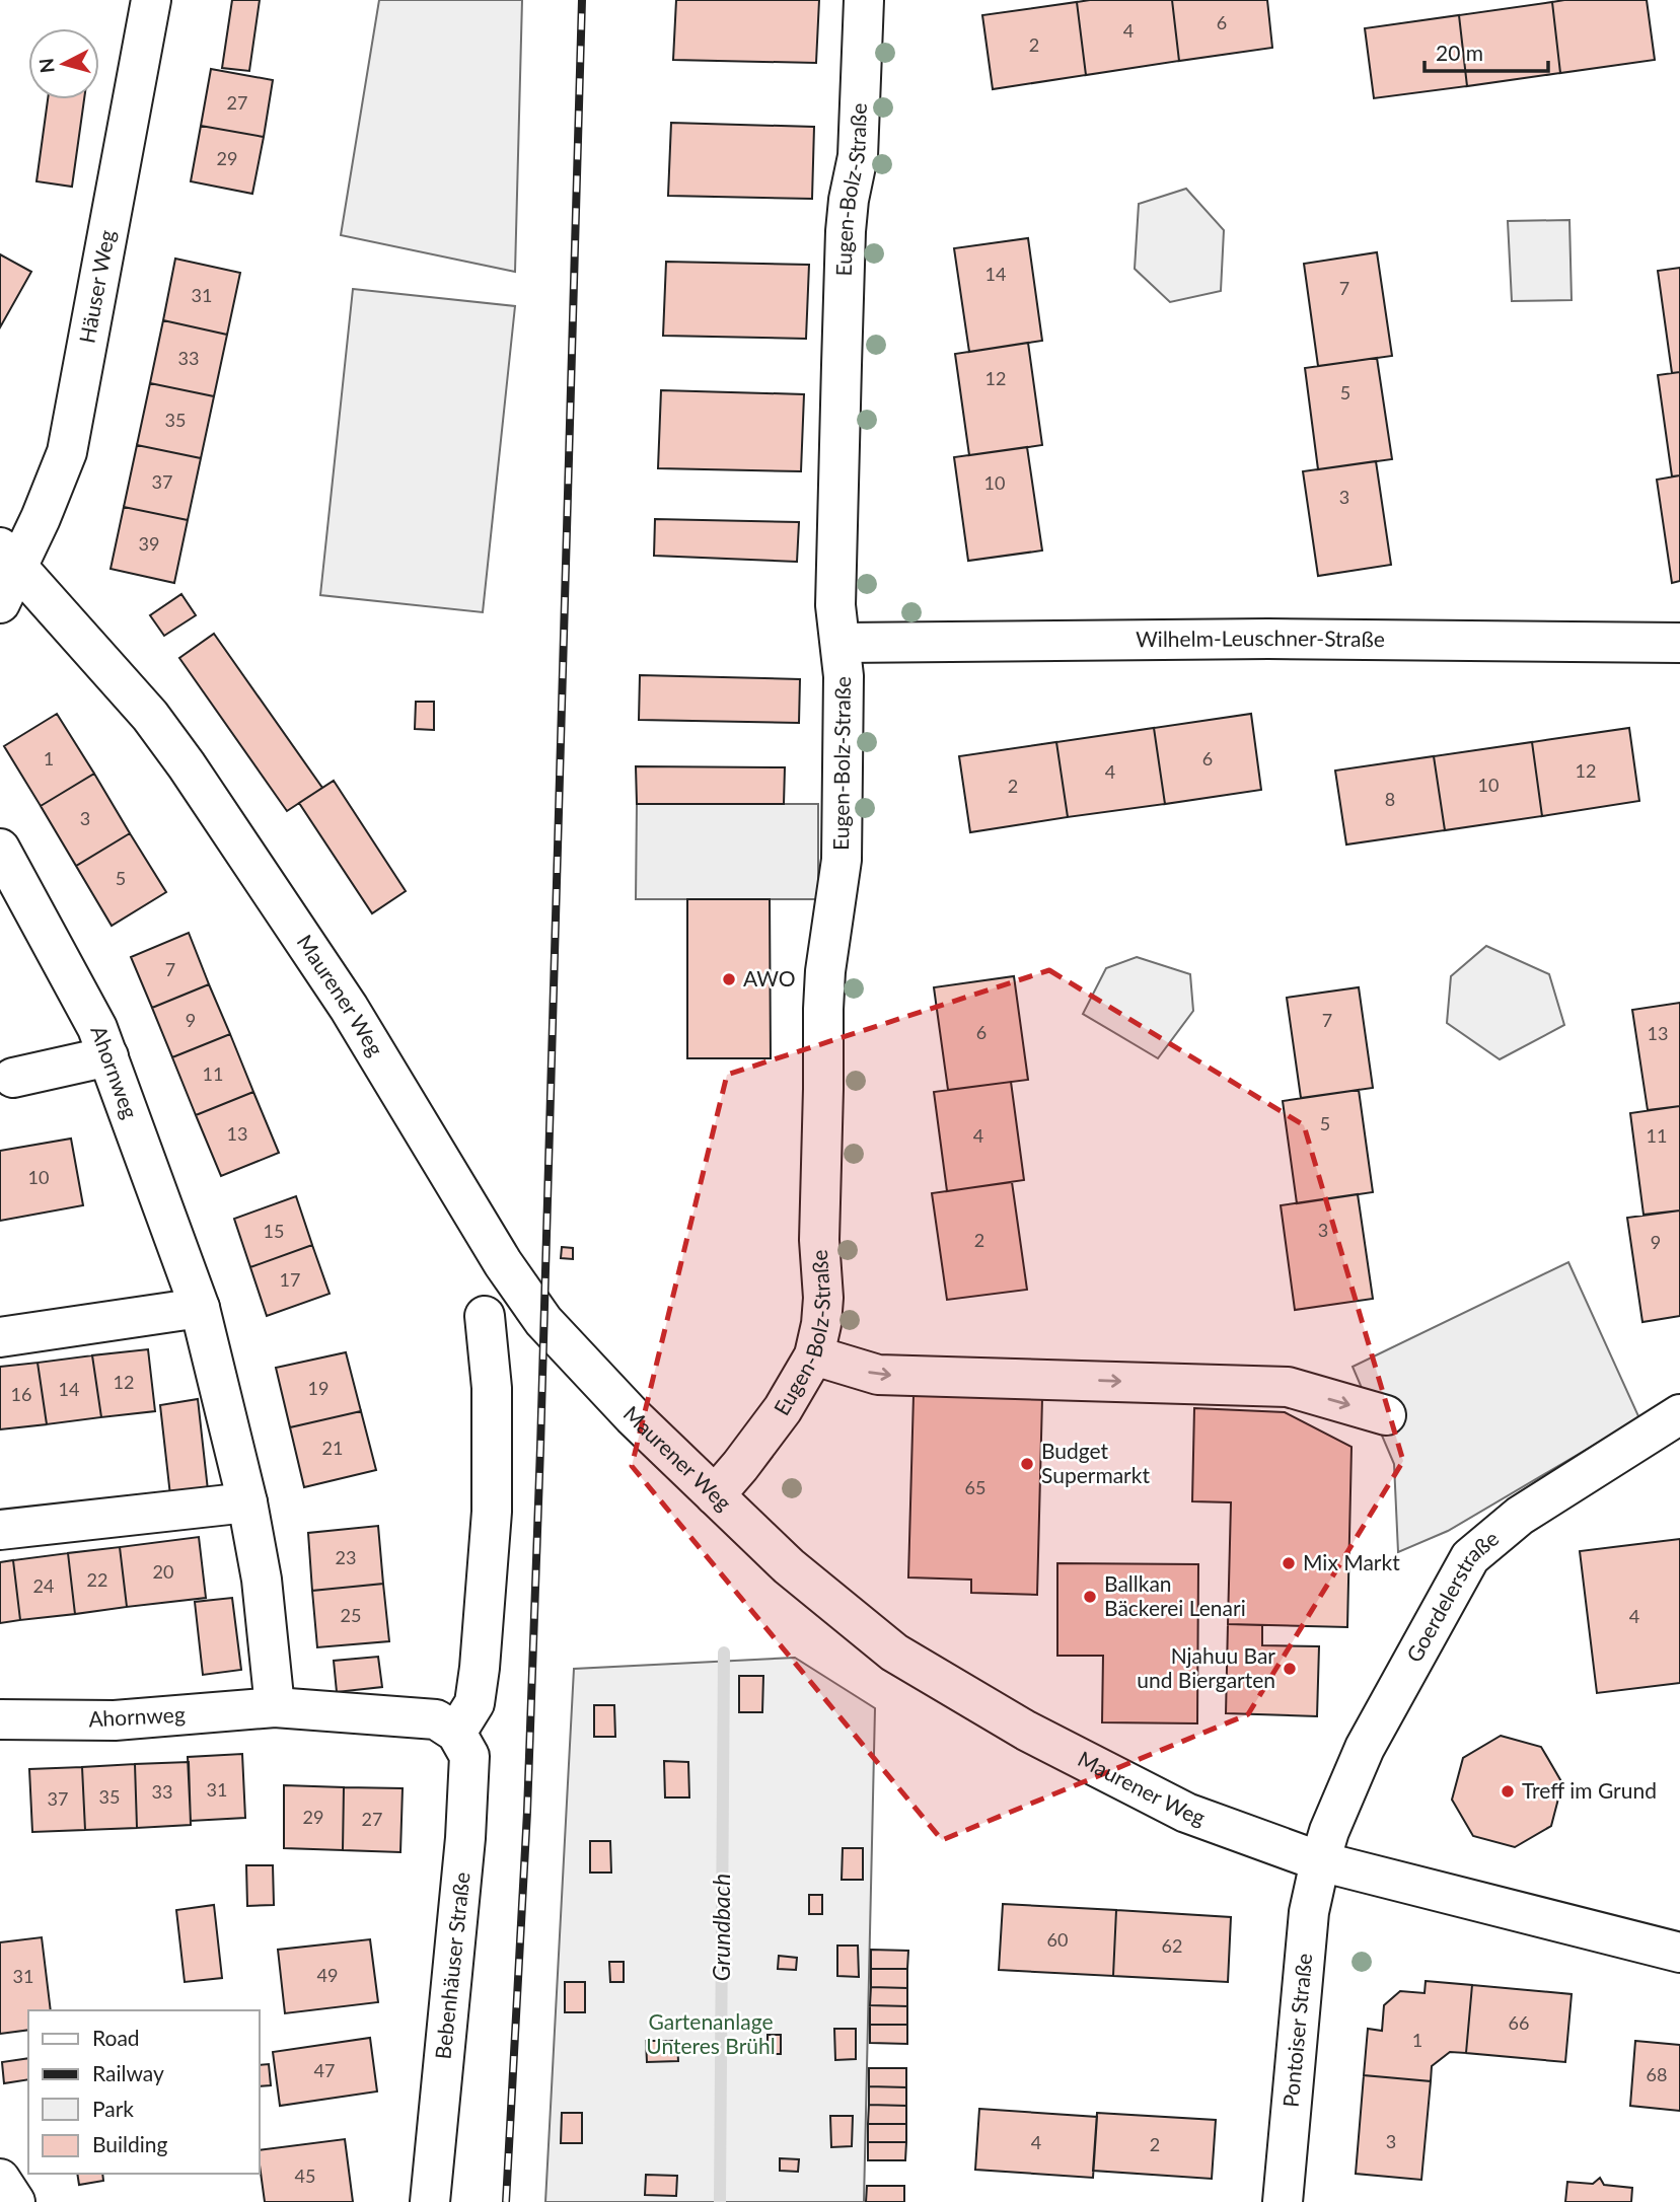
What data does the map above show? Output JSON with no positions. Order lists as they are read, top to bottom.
{
  "streets": {
    "street": [
      "Eugen-Bolz-Straße",
      "Häuser Weg",
      "Wilhelm-Leuschner-Straße",
      "Maurener Weg",
      "Ahornweg",
      "Goerdelerstraße",
      "Bebenhäuser Straße",
      "Pontoiser Straße"
    ]
  },
  "crossings": [
    ["Eugen-Bolz-Straße", "Wilhelm-Leuschner-Straße"],
    ["Eugen-Bolz-Straße", "Maurener Weg"],
    ["Häuser Weg", "Maurener Weg"],
    ["Maurener Weg", "Goerdelerstraße"],
    ["Maurener Weg", "Pontoiser Straße"],
    ["Ahornweg", "Bebenhäuser Straße"],
    ["Goerdelerstraße", "Pontoiser Straße"]
  ],
  "water": ["Grundbach"],
  "parks": ["Gartenanlage Unteres Brühl"],
  "places": [
    "AWO",
    "Budget Supermarkt",
    "Mix Markt",
    "Ballkan Bäckerei Lenari",
    "Njahuu Bar und Biergarten",
    "Treff im Grund"
  ],
  "house_numbers": [
    "6",
    "4",
    "2",
    "27",
    "29",
    "14",
    "7",
    "31",
    "33",
    "12",
    "5",
    "35",
    "37",
    "10",
    "3",
    "39",
    "1",
    "6",
    "12",
    "4",
    "10",
    "2",
    "8",
    "3",
    "5",
    "7",
    "9",
    "7",
    "6",
    "13",
    "11",
    "5",
    "13",
    "4",
    "11",
    "10",
    "3",
    "15",
    "2",
    "9",
    "17",
    "12",
    "19",
    "14",
    "16",
    "21",
    "65",
    "23",
    "20",
    "22",
    "24",
    "25",
    "4",
    "31",
    "33",
    "35",
    "37",
    "29",
    "27",
    "60",
    "62",
    "49",
    "31",
    "66",
    "1",
    "47",
    "68",
    "3",
    "4",
    "2",
    "45"
  ],
  "legend": [
    "Road",
    "Railway",
    "Park",
    "Building"
  ],
  "scale_bar": "20 m",
  "north": "left"
}
